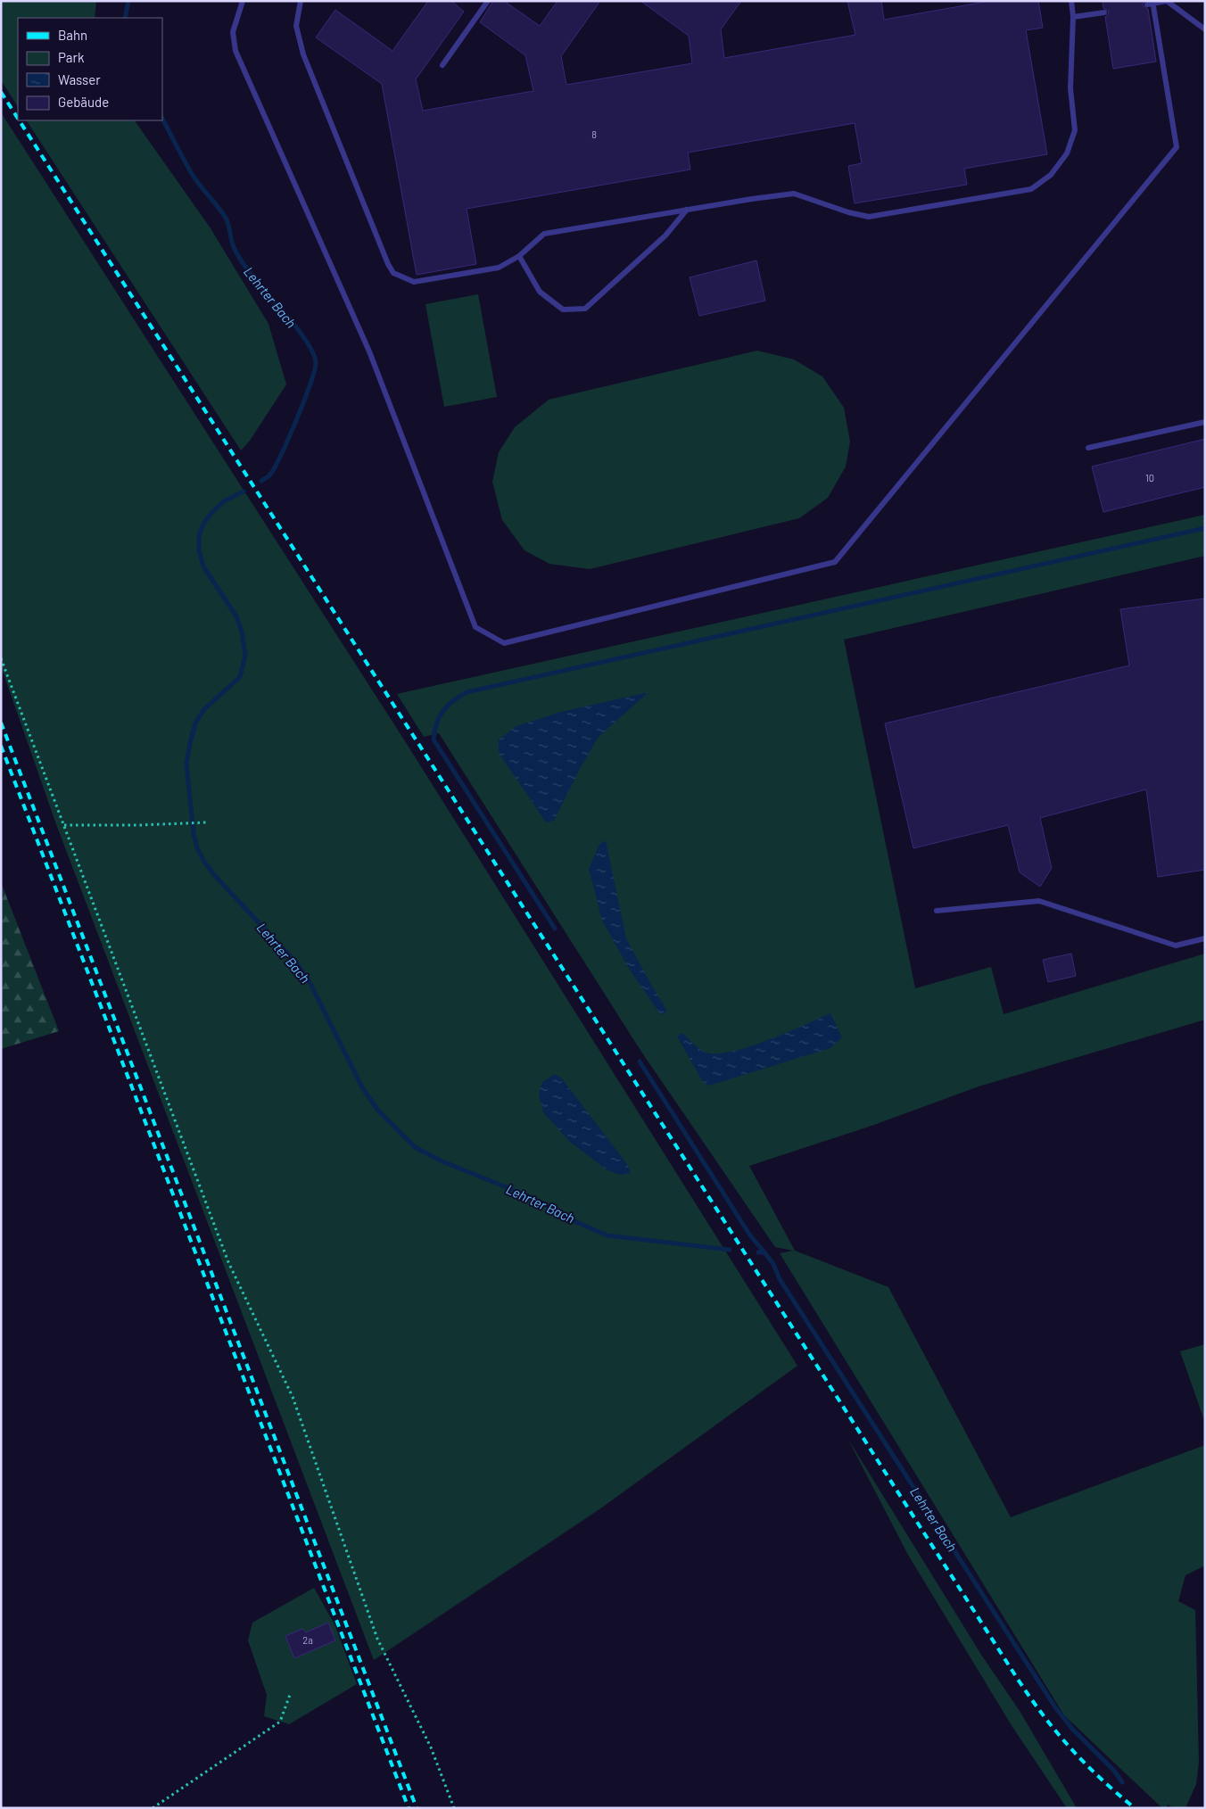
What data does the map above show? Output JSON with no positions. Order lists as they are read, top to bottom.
{
  "water": ["Lehrter Bach"],
  "house_numbers": ["8", "10", "2a"],
  "legend": [
    "Bahn",
    "Park",
    "Wasser",
    "Gebäude"
  ]
}
